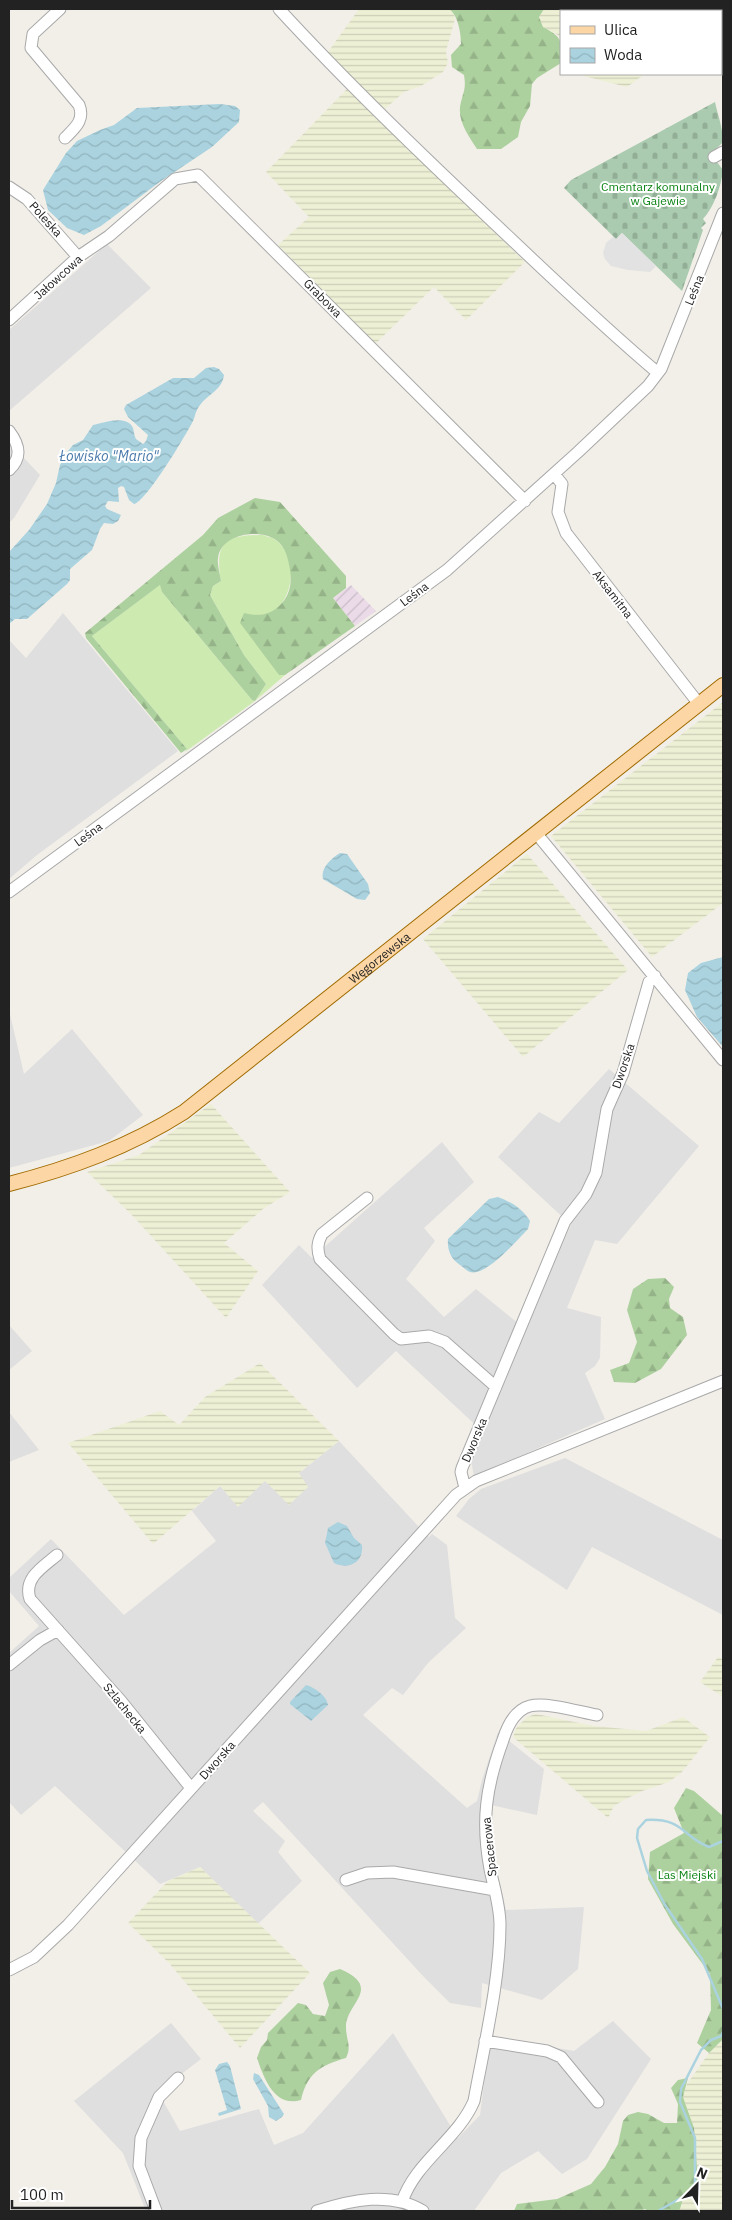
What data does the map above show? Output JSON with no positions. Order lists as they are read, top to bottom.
{
  "streets": {
    "main road": ["Węgorzewska"],
    "street": [
      "Poleska",
      "Jałowcowa",
      "Leśna",
      "Grabowa",
      "Aksamitna",
      "Dworska",
      "Szlachecka",
      "Spacerowa"
    ]
  },
  "crossings": [
    ["Poleska", "Jałowcowa"],
    ["Jałowcowa", "Grabowa"],
    ["Leśna", "Grabowa"],
    ["Leśna", "Aksamitna"],
    ["Aksamitna", "Węgorzewska"],
    ["Dworska", "Szlachecka"]
  ],
  "water": ["Łowisko \"Mario\""],
  "parks": ["Cmentarz komunalny w Gajewie", "Las Miejski"],
  "legend": ["Ulica", "Woda"],
  "scale_bar": "100 m",
  "north": "top right"
}
